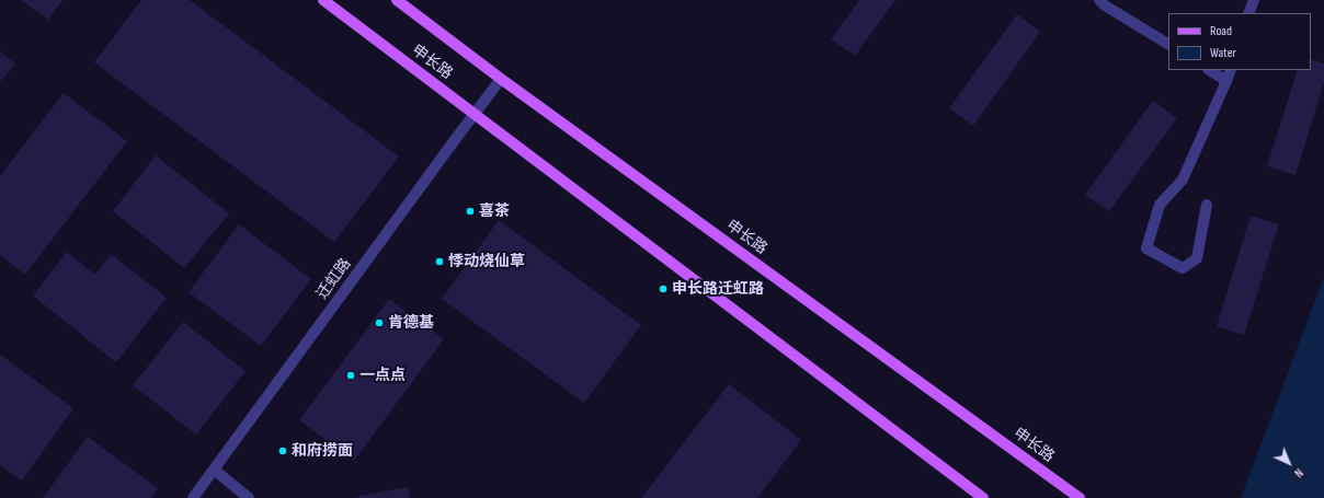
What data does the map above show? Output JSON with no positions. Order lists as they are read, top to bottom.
{
  "streets": {
    "main road": ["申长路"],
    "street": ["迁虹路"]
  },
  "crossings": [
    ["申长路", "迁虹路"]
  ],
  "places": [
    "喜茶",
    "悸动烧仙草",
    "申长路迁虹路",
    "肯德基",
    "一点点",
    "和府捞面"
  ],
  "legend": ["Road", "Water"],
  "north": "bottom right"
}
